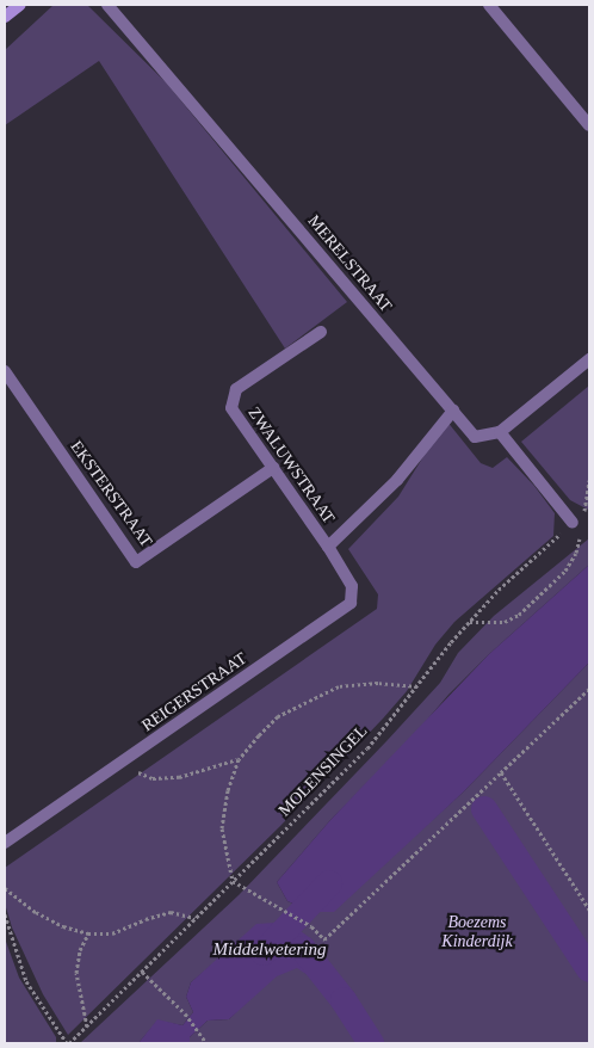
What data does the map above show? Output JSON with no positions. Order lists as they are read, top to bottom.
{
  "streets": {
    "street": [
      "MERELSTRAAT",
      "ZWALUWSTRAAT",
      "EKSTERSTRAAT",
      "REIGERSTRAAT"
    ],
    "path": ["MOLENSINGEL"]
  },
  "crossings": [
    ["MERELSTRAAT", "ZWALUWSTRAAT"],
    ["ZWALUWSTRAAT", "EKSTERSTRAAT"],
    ["ZWALUWSTRAAT", "REIGERSTRAAT"]
  ],
  "water": ["Middelwetering"],
  "parks": ["Boezems Kinderdijk"]
}
